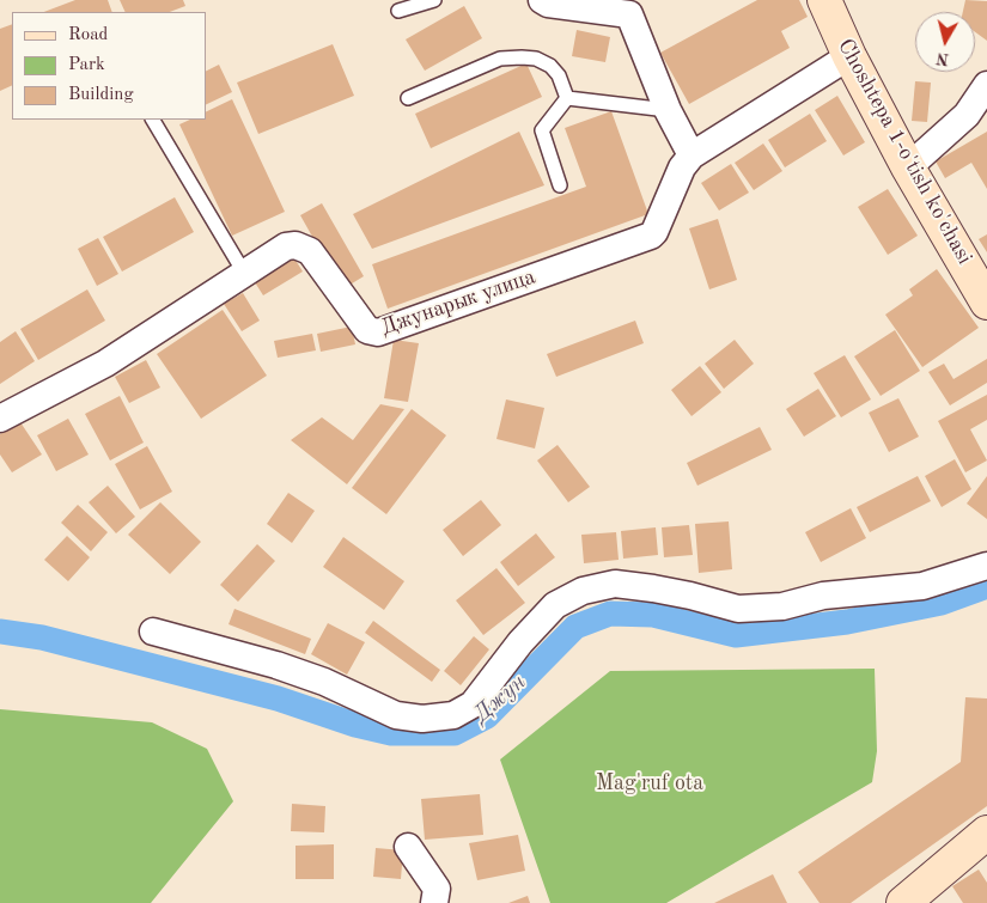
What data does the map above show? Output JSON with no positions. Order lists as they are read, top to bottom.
{
  "streets": {
    "street": ["Choshtepa 1-o'tish ko'chasi", "Джунарык улица"]
  },
  "crossings": [
    ["Choshtepa 1-o'tish ko'chasi", "Джунарык улица"]
  ],
  "water": ["Джун"],
  "parks": ["Mag'ruf ota"],
  "legend": ["Road", "Park", "Building"],
  "north": "bottom"
}
